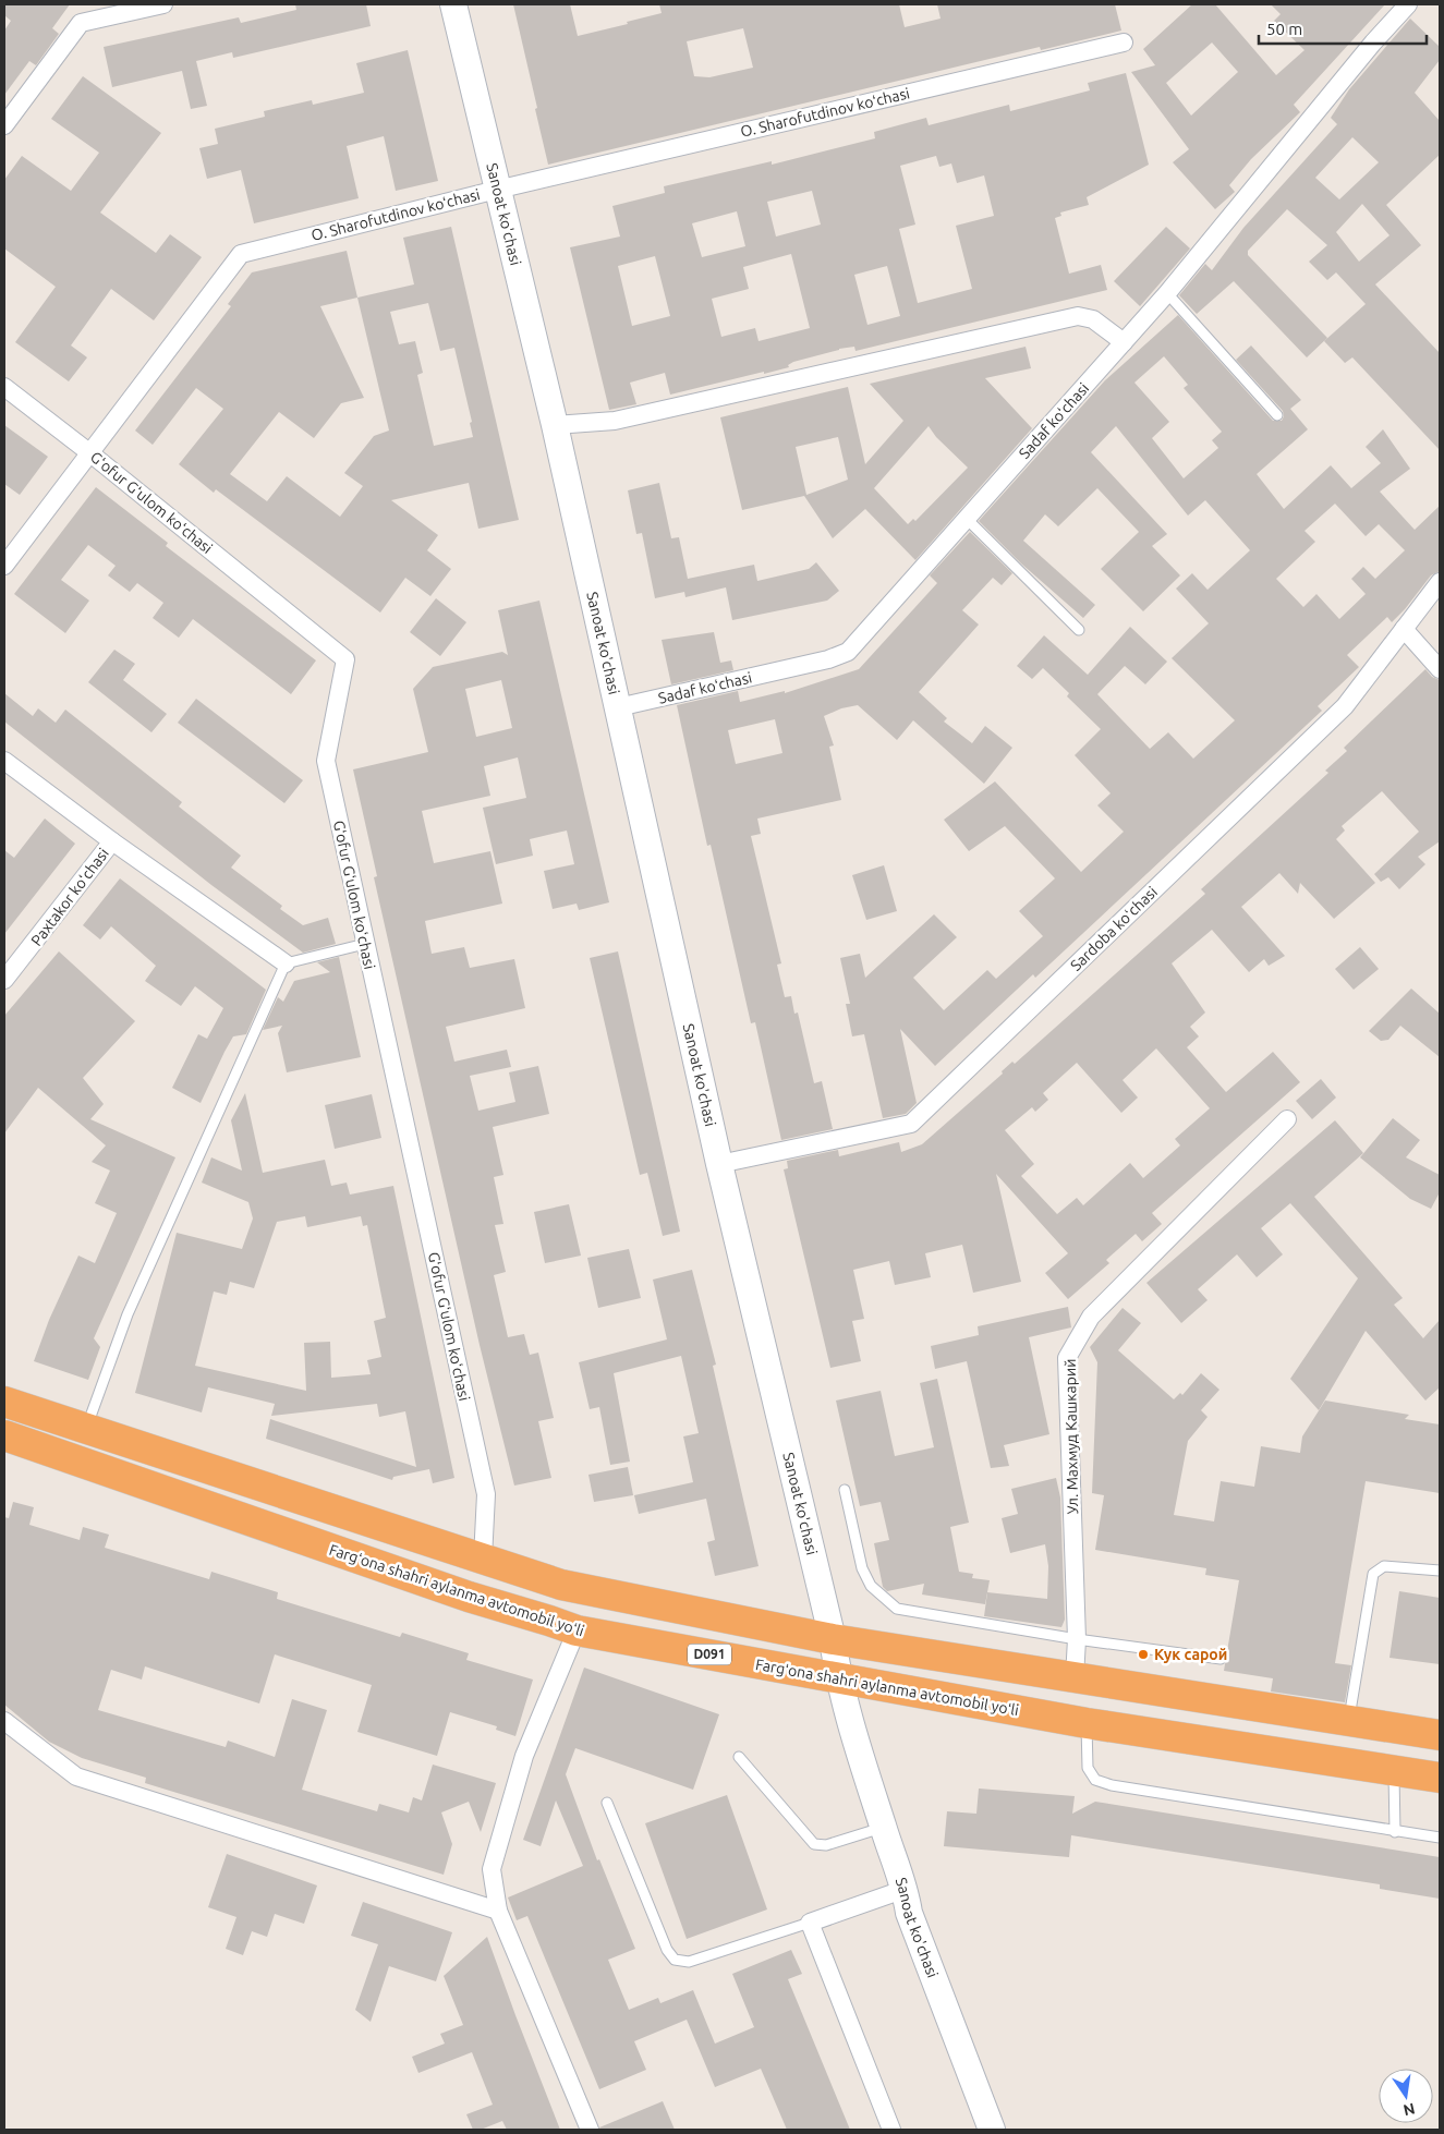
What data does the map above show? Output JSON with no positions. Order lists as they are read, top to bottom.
{
  "streets": {
    "highway": ["Fargʻona shahri aylanma avtomobil yoʻli", "D091"],
    "main road": ["Sanoat ko'chasi"],
    "street": [
      "O. Sharofutdinov koʻchasi",
      "Sadaf koʻchasi",
      "Gʻofur Gʻulom koʻchasi",
      "Paxtakor koʻchasi",
      "Sardoba koʻchasi",
      "Ул. Махмуд Кашкарий"
    ]
  },
  "crossings": [
    ["O. Sharofutdinov koʻchasi", "Sanoat ko'chasi"],
    ["O. Sharofutdinov koʻchasi", "Gʻofur Gʻulom koʻchasi"],
    ["Sanoat ko'chasi", "Sadaf koʻchasi"],
    ["Sanoat ko'chasi", "Sardoba koʻchasi"],
    ["Sanoat ko'chasi", "Fargʻona shahri aylanma avtomobil yoʻli"]
  ],
  "places": ["Кук сарой"],
  "scale_bar": "50 m",
  "north": "bottom"
}
